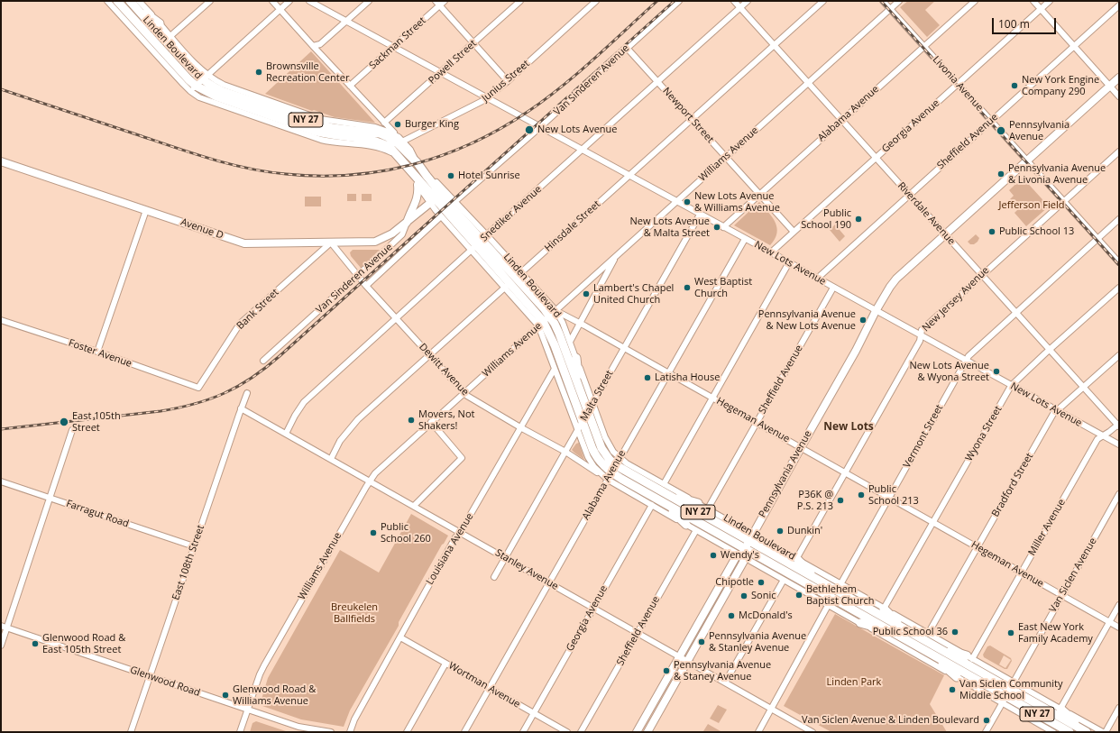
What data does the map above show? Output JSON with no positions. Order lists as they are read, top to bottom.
{
  "streets": {
    "highway": ["Linden Boulevard", "NY 27"],
    "main road": ["Van Sinderen Avenue", "Avenue D", "Pennsylvania Avenue"],
    "street": [
      "Sackman Street",
      "Powell Street",
      "Junius Street",
      "Livonia Avenue",
      "Alabama Avenue",
      "Newport Street",
      "Georgia Avenue",
      "Sheffield Avenue",
      "Williams Avenue",
      "Snediker Avenue",
      "Riverdale Avenue",
      "Hinsdale Street",
      "New Lots Avenue",
      "New Jersey Avenue",
      "Bank Street",
      "Foster Avenue",
      "Dewitt Avenue",
      "Malta Street",
      "Hegeman Avenue",
      "Wyona Street",
      "Vermont Street",
      "Bradford Street",
      "Farragut Road",
      "Miller Avenue",
      "Louisiana Avenue",
      "East 108th Street",
      "Stanley Avenue",
      "Van Siclen Avenue",
      "Glenwood Road",
      "Wortman Avenue"
    ]
  },
  "crossings": [
    ["Sackman Street", "New Lots Avenue"],
    ["Linden Boulevard", "Van Sinderen Avenue"],
    ["Linden Boulevard", "Junius Street"],
    ["Linden Boulevard", "Alabama Avenue"],
    ["Linden Boulevard", "Georgia Avenue"],
    ["Linden Boulevard", "Sheffield Avenue"],
    ["Linden Boulevard", "Williams Avenue"],
    ["Linden Boulevard", "Snediker Avenue"],
    ["Linden Boulevard", "Hinsdale Street"],
    ["Linden Boulevard", "New Jersey Avenue"],
    ["Linden Boulevard", "Dewitt Avenue"],
    ["Linden Boulevard", "Malta Street"],
    ["Linden Boulevard", "Hegeman Avenue"],
    ["Linden Boulevard", "Wyona Street"],
    ["Linden Boulevard", "Vermont Street"],
    ["Linden Boulevard", "Pennsylvania Avenue"],
    ["Linden Boulevard", "Bradford Street"],
    ["Linden Boulevard", "Miller Avenue"],
    ["Linden Boulevard", "Louisiana Avenue"],
    ["Linden Boulevard", "Van Siclen Avenue"],
    ["Powell Street", "New Lots Avenue"],
    ["Van Sinderen Avenue", "Newport Street"],
    ["Van Sinderen Avenue", "Avenue D"],
    ["Van Sinderen Avenue", "New Lots Avenue"],
    ["Van Sinderen Avenue", "Dewitt Avenue"],
    ["Junius Street", "New Lots Avenue"],
    ["Livonia Avenue", "Alabama Avenue"],
    ["Livonia Avenue", "Georgia Avenue"],
    ["Livonia Avenue", "Sheffield Avenue"],
    ["Livonia Avenue", "Williams Avenue"],
    ["Livonia Avenue", "New Jersey Avenue"],
    ["Livonia Avenue", "Vermont Street"],
    ["Livonia Avenue", "Pennsylvania Avenue"],
    ["Alabama Avenue", "Newport Street"],
    ["Alabama Avenue", "Riverdale Avenue"],
    ["Alabama Avenue", "New Lots Avenue"],
    ["Alabama Avenue", "Hegeman Avenue"],
    ["Alabama Avenue", "Stanley Avenue"],
    ["Alabama Avenue", "Wortman Avenue"],
    ["Newport Street", "Georgia Avenue"],
    ["Newport Street", "Williams Avenue"],
    ["Newport Street", "Snediker Avenue"],
    ["Newport Street", "Hinsdale Street"],
    ["Georgia Avenue", "Riverdale Avenue"],
    ["Georgia Avenue", "New Lots Avenue"],
    ["Georgia Avenue", "Stanley Avenue"],
    ["Georgia Avenue", "Wortman Avenue"],
    ["Sheffield Avenue", "Riverdale Avenue"],
    ["Sheffield Avenue", "New Lots Avenue"],
    ["Sheffield Avenue", "Hegeman Avenue"],
    ["Sheffield Avenue", "Stanley Avenue"],
    ["Williams Avenue", "Riverdale Avenue"],
    ["Williams Avenue", "New Lots Avenue"],
    ["Williams Avenue", "Dewitt Avenue"],
    ["Williams Avenue", "Hegeman Avenue"],
    ["Williams Avenue", "Stanley Avenue"],
    ["Williams Avenue", "Glenwood Road"],
    ["Snediker Avenue", "Riverdale Avenue"],
    ["Snediker Avenue", "New Lots Avenue"],
    ["Snediker Avenue", "Dewitt Avenue"],
    ["Snediker Avenue", "Stanley Avenue"],
    ["Riverdale Avenue", "Hinsdale Street"],
    ["Riverdale Avenue", "New Jersey Avenue"],
    ["Riverdale Avenue", "Wyona Street"],
    ["Riverdale Avenue", "Vermont Street"],
    ["Riverdale Avenue", "Pennsylvania Avenue"],
    ["Riverdale Avenue", "Bradford Street"],
    ["Riverdale Avenue", "Miller Avenue"],
    ["Hinsdale Street", "New Lots Avenue"],
    ["Hinsdale Street", "Dewitt Avenue"],
    ["Hinsdale Street", "Stanley Avenue"],
    ["Avenue D", "Bank Street"],
    ["Avenue D", "Dewitt Avenue"],
    ["New Lots Avenue", "New Jersey Avenue"],
    ["New Lots Avenue", "Malta Street"],
    ["New Lots Avenue", "Wyona Street"],
    ["New Lots Avenue", "Vermont Street"],
    ["New Lots Avenue", "Pennsylvania Avenue"],
    ["New Lots Avenue", "Bradford Street"],
    ["New Lots Avenue", "Miller Avenue"],
    ["New Jersey Avenue", "Hegeman Avenue"],
    ["Bank Street", "Foster Avenue"],
    ["Bank Street", "Dewitt Avenue"],
    ["Dewitt Avenue", "Malta Street"],
    ["Dewitt Avenue", "Louisiana Avenue"],
    ["Malta Street", "Hegeman Avenue"],
    ["Malta Street", "Stanley Avenue"],
    ["Hegeman Avenue", "Wyona Street"],
    ["Hegeman Avenue", "Vermont Street"],
    ["Hegeman Avenue", "Pennsylvania Avenue"],
    ["Hegeman Avenue", "Bradford Street"],
    ["Hegeman Avenue", "Miller Avenue"],
    ["Hegeman Avenue", "Van Siclen Avenue"],
    ["Vermont Street", "Stanley Avenue"],
    ["Pennsylvania Avenue", "Stanley Avenue"],
    ["Farragut Road", "East 108th Street"],
    ["Louisiana Avenue", "Stanley Avenue"],
    ["Louisiana Avenue", "Wortman Avenue"],
    ["East 108th Street", "Stanley Avenue"],
    ["East 108th Street", "Glenwood Road"]
  ],
  "districts": ["New Lots"],
  "parks": ["Jefferson Field", "Breukelen Ballfields", "Linden Park"],
  "places": [
    "Brownsville Recreation Center",
    "New York Engine Company 290",
    "Burger King",
    "New Lots Avenue",
    "Pennsylvania Avenue",
    "Pennsylvania Avenue & Livonia Avenue",
    "Hotel Sunrise",
    "New Lots Avenue & Williams Avenue",
    "Public School 190",
    "New Lots Avenue & Malta Street",
    "Public School 13",
    "West Baptist Church",
    "Lambert's Chapel United Church",
    "Pennsylvania Avenue & New Lots Avenue",
    "New Lots Avenue & Wyona Street",
    "Latisha House",
    "Movers, Not Shakers!",
    "East 105th Street",
    "Public School 213",
    "P36K @ P.S. 213",
    "Dunkin'",
    "Public School 260",
    "Wendy's",
    "Chipotle",
    "Bethlehem Baptist Church",
    "Sonic",
    "McDonald's",
    "Public School 36",
    "East New York Family Academy",
    "Pennsylvania Avenue & Stanley Avenue",
    "Glenwood Road & East 105th Street",
    "Pennsylvania Avenue & Staney Avenue",
    "Van Siclen Community Middle School",
    "Glenwood Road & Williams Avenue",
    "Van Siclen Avenue & Linden Boulevard"
  ],
  "scale_bar": "100 m"
}
